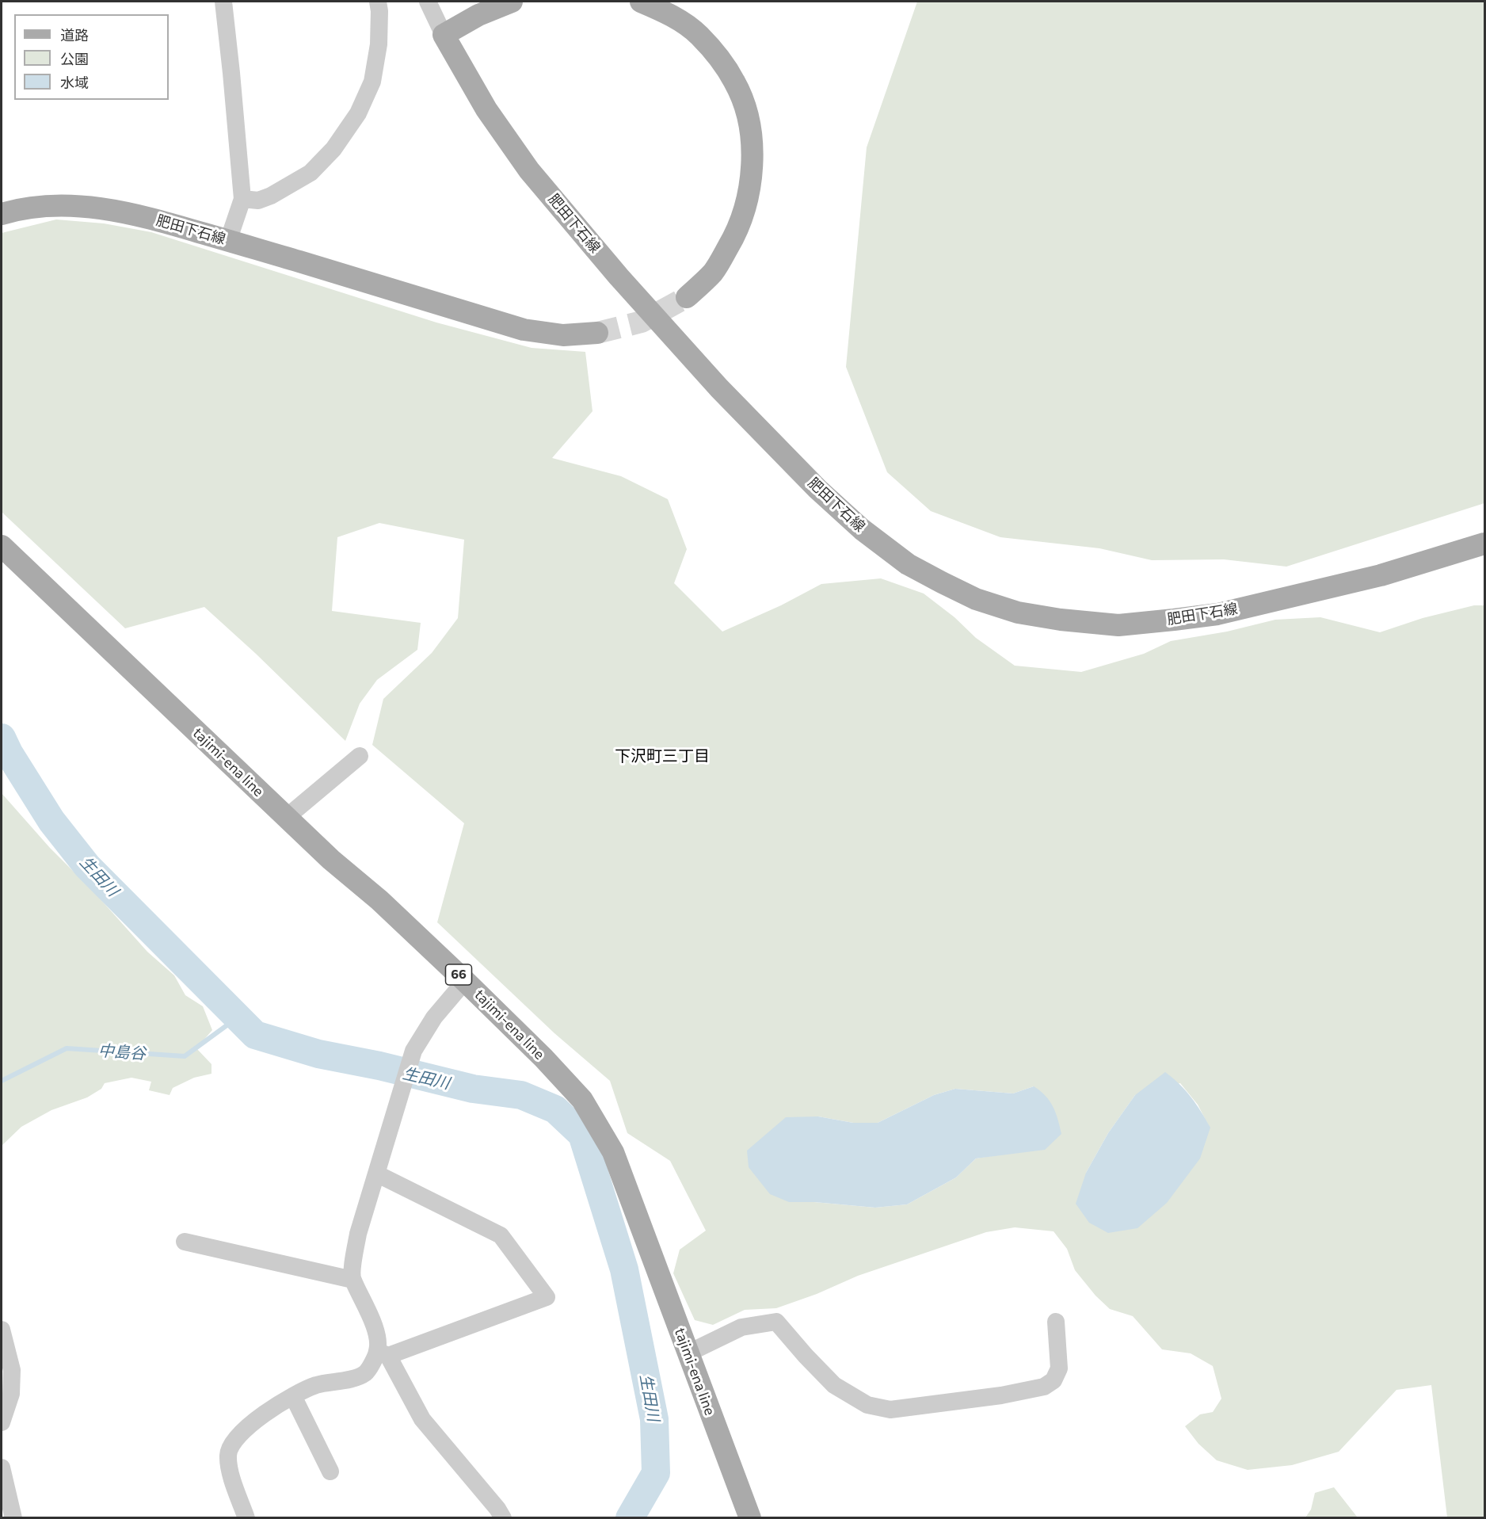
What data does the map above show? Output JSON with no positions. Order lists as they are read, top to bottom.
{
  "streets": {
    "main road": ["肥田下石線", "tajimi-ena line", "66"]
  },
  "districts": ["下沢町三丁目"],
  "water": ["生田川", "中島谷"],
  "legend": ["道路", "公園", "水域"]
}
